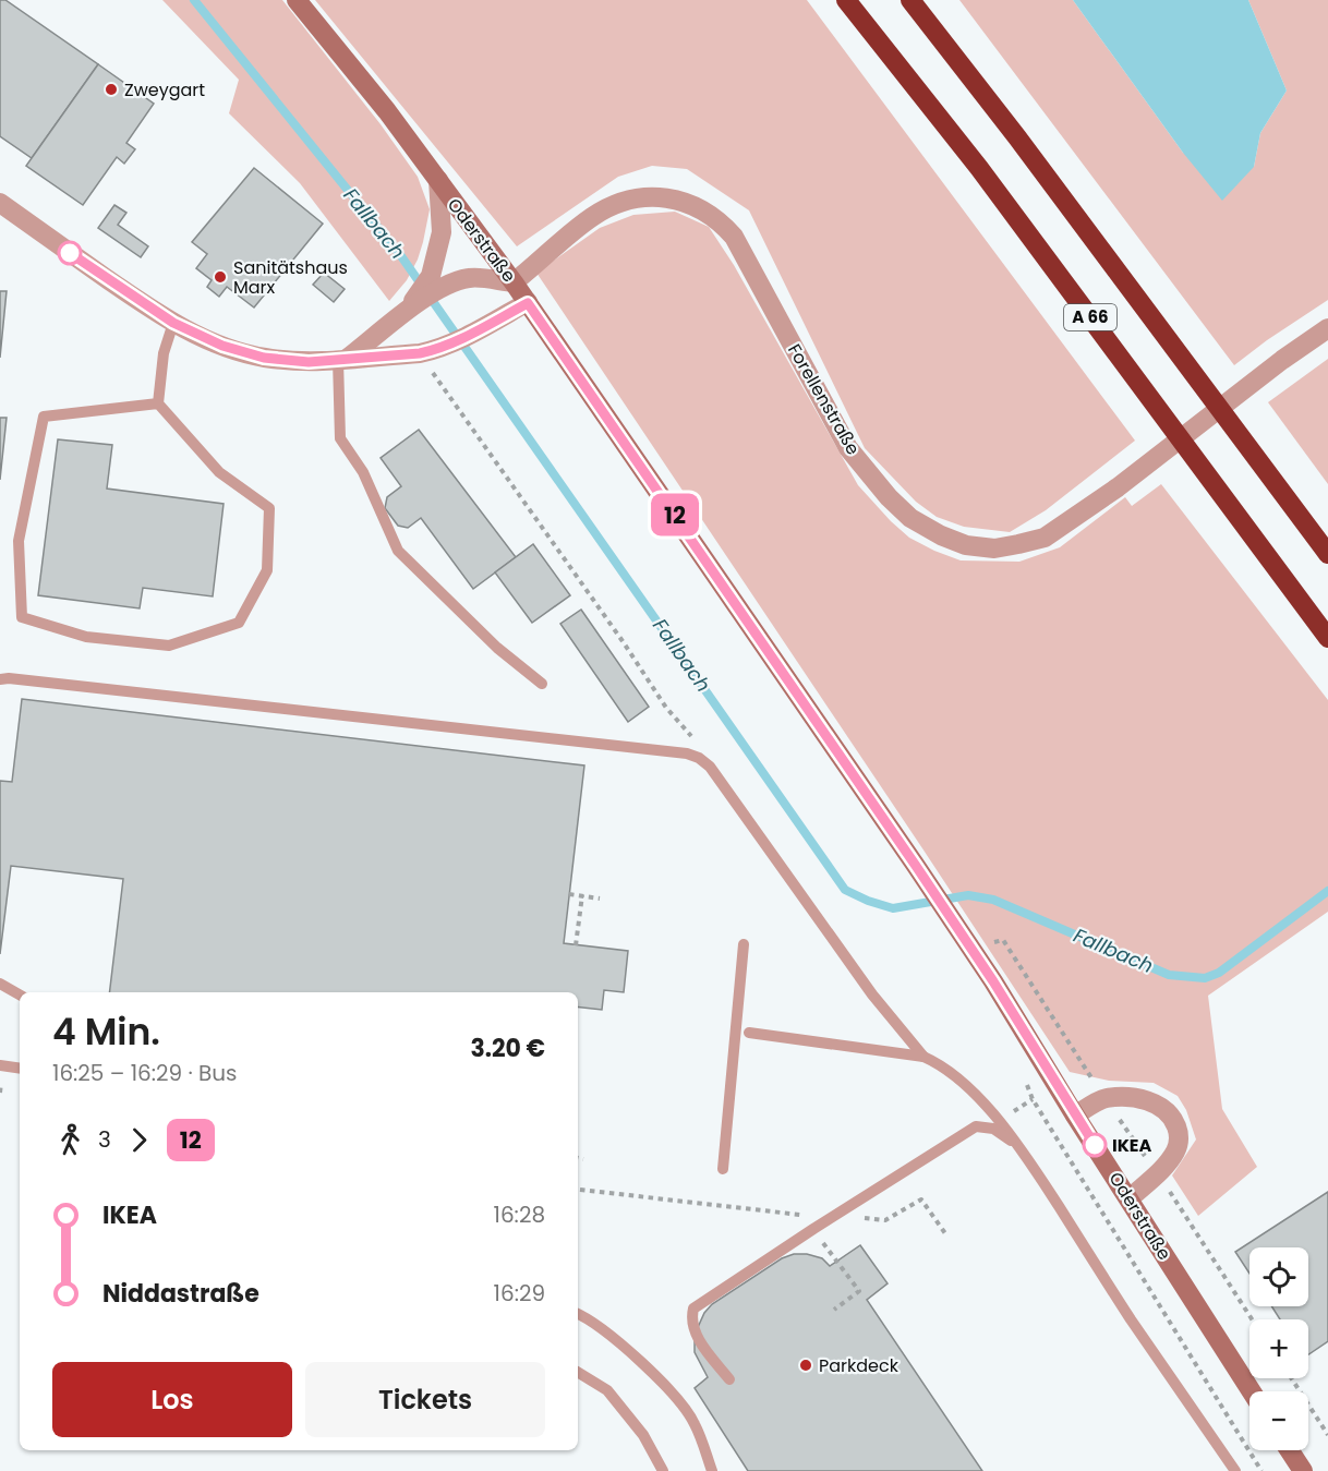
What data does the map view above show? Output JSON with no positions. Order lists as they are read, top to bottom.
{
  "streets": {
    "highway": ["A 66"],
    "street": ["Oderstraße", "Forellenstraße"]
  },
  "crossings": [
    ["Oderstraße", "Forellenstraße"]
  ],
  "water": ["Fallbach"],
  "places": [
    "Zweygart",
    "Sanitätshaus Marx",
    "IKEA",
    "Parkdeck"
  ],
  "lines": ["bus line 12"],
  "page": {
    "on_map": "12",
    "heading": ["4 Min.", "16:25 – 16:29 · Bus", "3.20 €"],
    "legs": ["3", "12"],
    "list": [
      {
        "name": "IKEA",
        "value": "16:28"
      },
      {
        "name": "Niddastraße",
        "value": "16:29"
      }
    ],
    "map_buttons": ["+", "−"],
    "buttons": ["Los", "Tickets"]
  }
}
